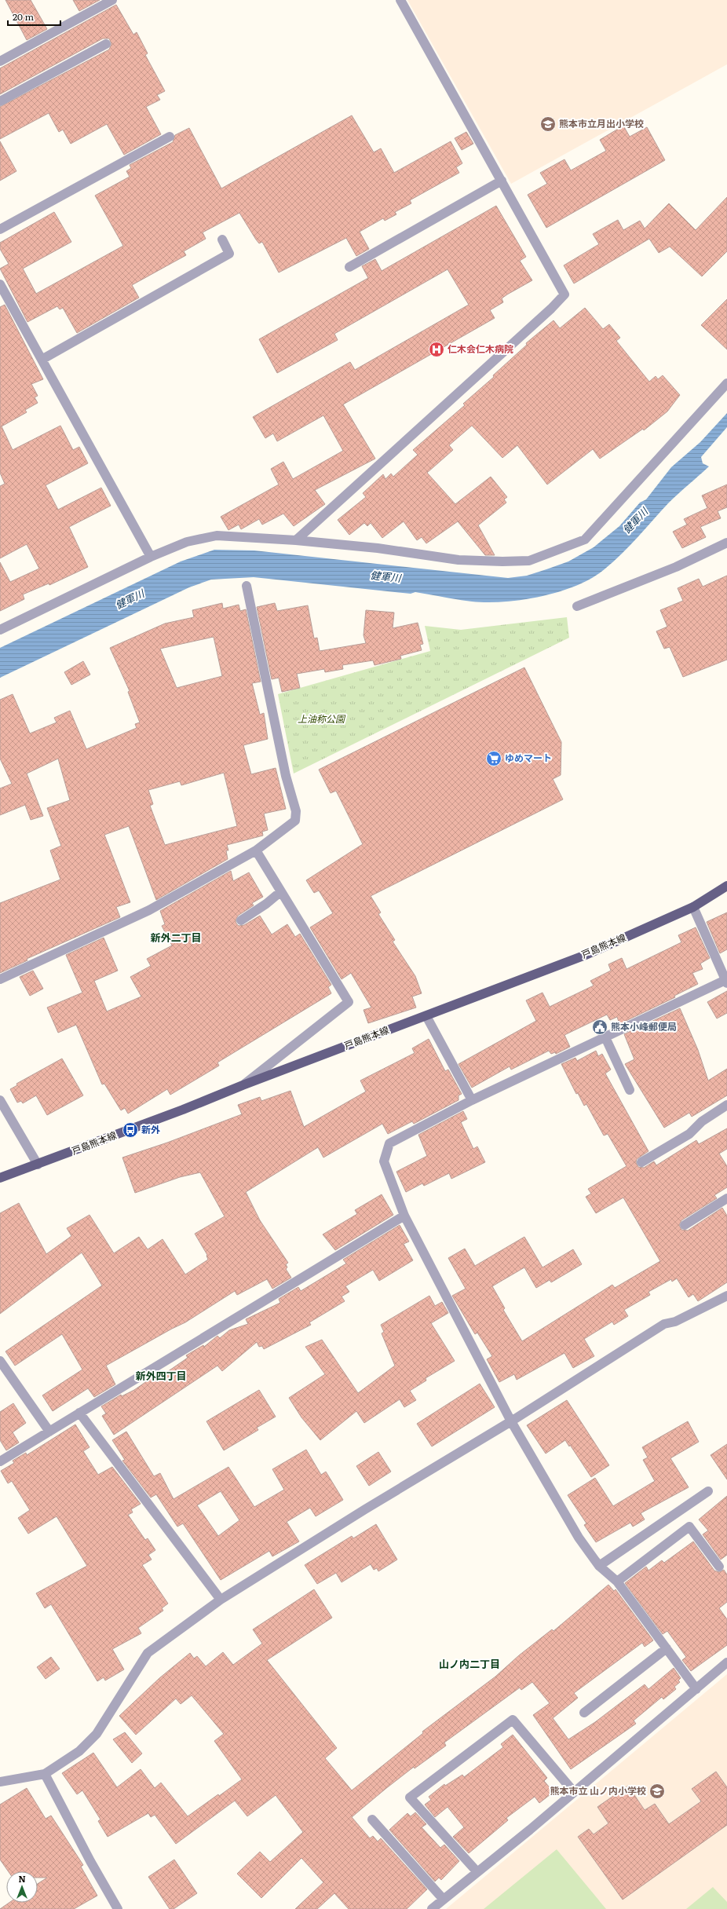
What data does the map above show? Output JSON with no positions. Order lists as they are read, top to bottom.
{
  "streets": {
    "main road": ["戸島熊本線"]
  },
  "districts": ["新外二丁目", "新外四丁目", "山ノ内二丁目"],
  "water": ["健軍川"],
  "parks": ["上油称公園"],
  "places": {
    "school or university": ["熊本市立月出小学校", "熊本市立 山ノ内小学校"],
    "hospital": ["仁木会仁木病院"],
    "supermarket": ["ゆめマート"],
    "public building": ["熊本小峰郵便局"],
    "bus stop": ["新外"]
  },
  "scale_bar": "20 m",
  "north": "top"
}
